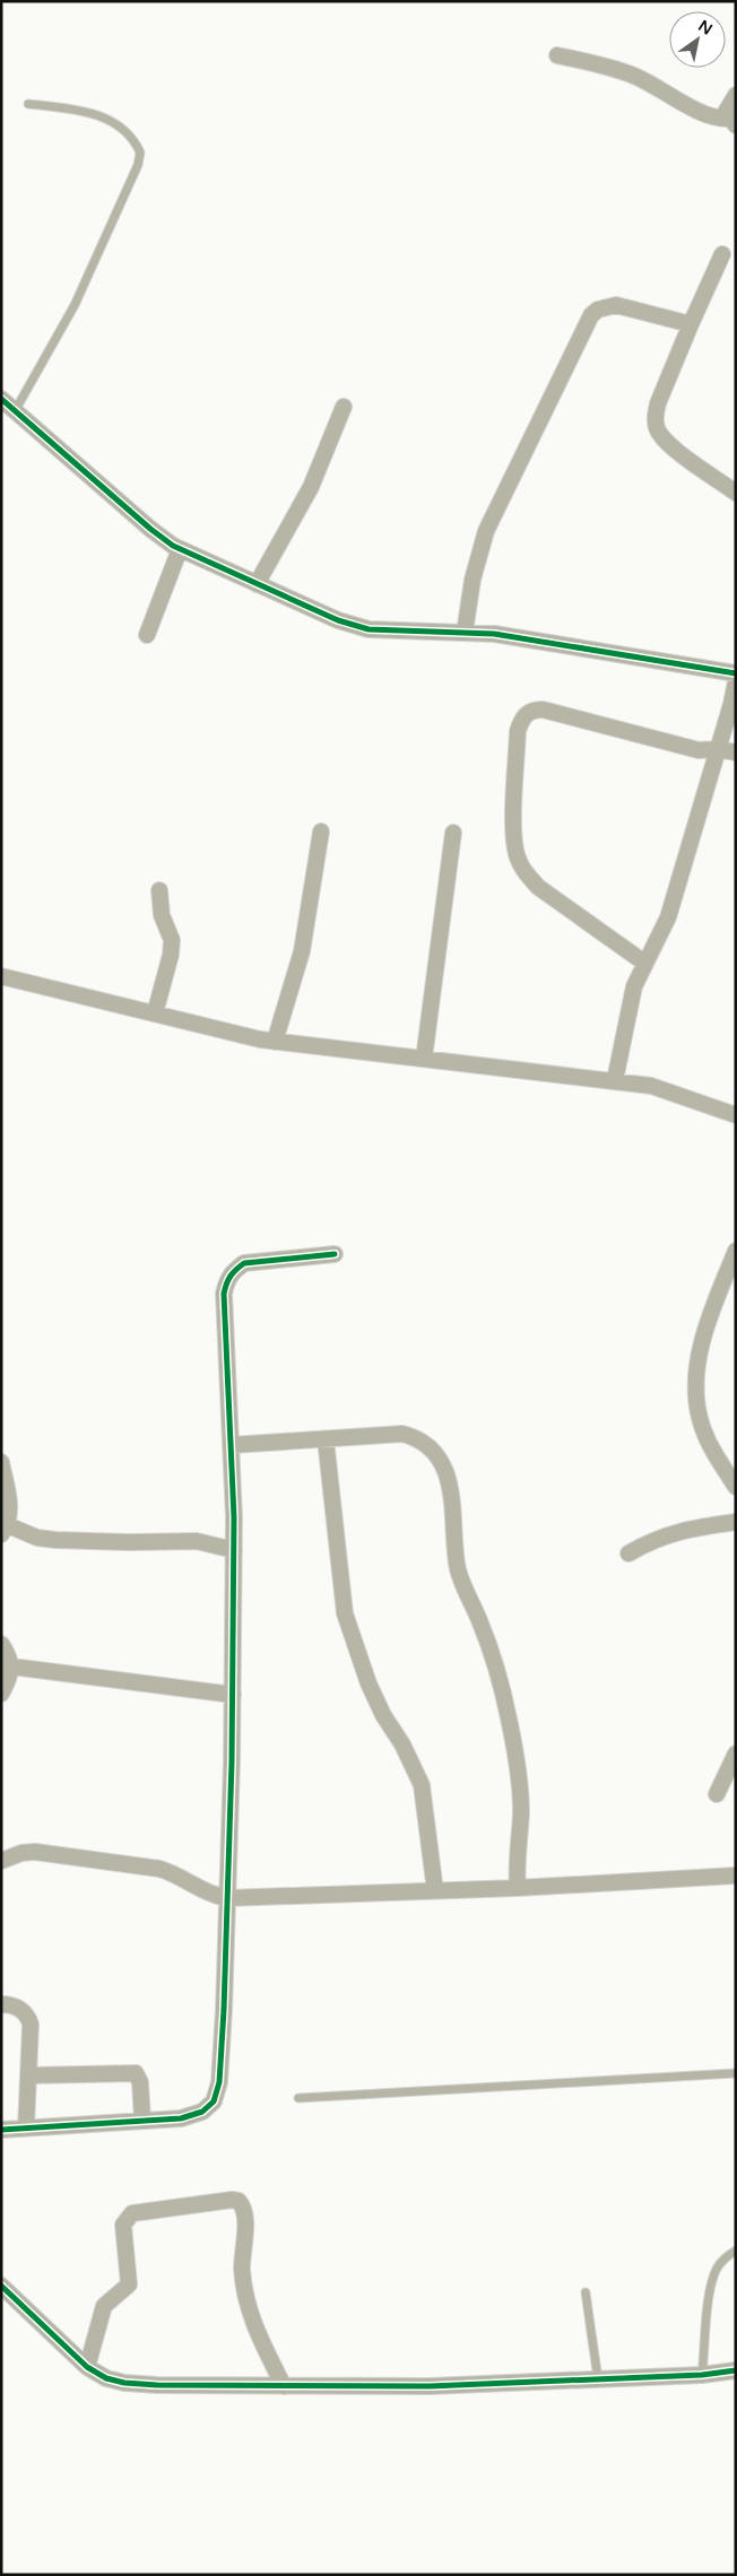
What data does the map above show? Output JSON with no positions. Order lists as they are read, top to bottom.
{
  "north": "top right"
}
